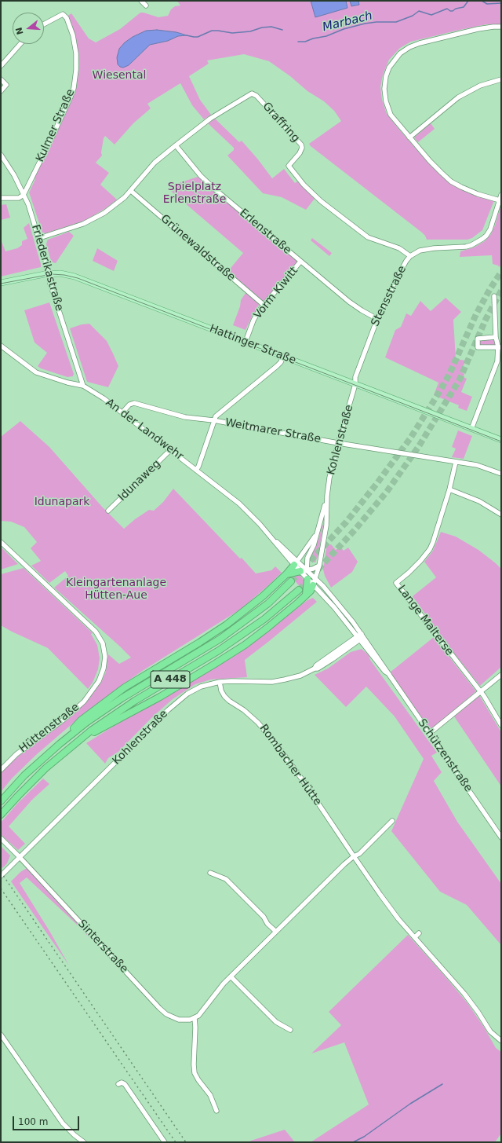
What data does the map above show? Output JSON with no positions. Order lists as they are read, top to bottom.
{
  "streets": {
    "highway": ["A 448"],
    "main road": ["Hattinger Straße"],
    "street": [
      "Graffring",
      "Kulmer Straße",
      "Erlenstraße",
      "Grünewaldstraße",
      "Friederikastraße",
      "Vorm Kiwitt",
      "Stensstraße",
      "An der Landwehr",
      "Weitmarer Straße",
      "Kohlenstraße",
      "Idunaweg",
      "Lange Malterse",
      "Hüttenstraße",
      "Schützenstraße",
      "Rombacher Hütte",
      "Sinterstraße"
    ]
  },
  "crossings": [
    ["Graffring", "Erlenstraße"],
    ["Graffring", "Stensstraße"],
    ["Kulmer Straße", "Friederikastraße"],
    ["Erlenstraße", "Vorm Kiwitt"],
    ["Erlenstraße", "Stensstraße"],
    ["Grünewaldstraße", "Vorm Kiwitt"],
    ["Friederikastraße", "Hattinger Straße"],
    ["Friederikastraße", "An der Landwehr"],
    ["Vorm Kiwitt", "Hattinger Straße"],
    ["Stensstraße", "Hattinger Straße"],
    ["Stensstraße", "Kohlenstraße"],
    ["Hattinger Straße", "Kohlenstraße"],
    ["An der Landwehr", "Weitmarer Straße"],
    ["An der Landwehr", "Kohlenstraße"],
    ["An der Landwehr", "Idunaweg"],
    ["An der Landwehr", "Schützenstraße"],
    ["Weitmarer Straße", "Kohlenstraße"],
    ["Weitmarer Straße", "Lange Malterse"],
    ["Kohlenstraße", "Schützenstraße"],
    ["Kohlenstraße", "Rombacher Hütte"],
    ["Kohlenstraße", "Sinterstraße"]
  ],
  "water": ["Marbach"],
  "parks": [
    "Wiesental",
    "Spielplatz Erlenstraße",
    "Idunapark",
    "Kleingartenanlage Hütten-Aue"
  ],
  "scale_bar": "100 m",
  "north": "left"
}
